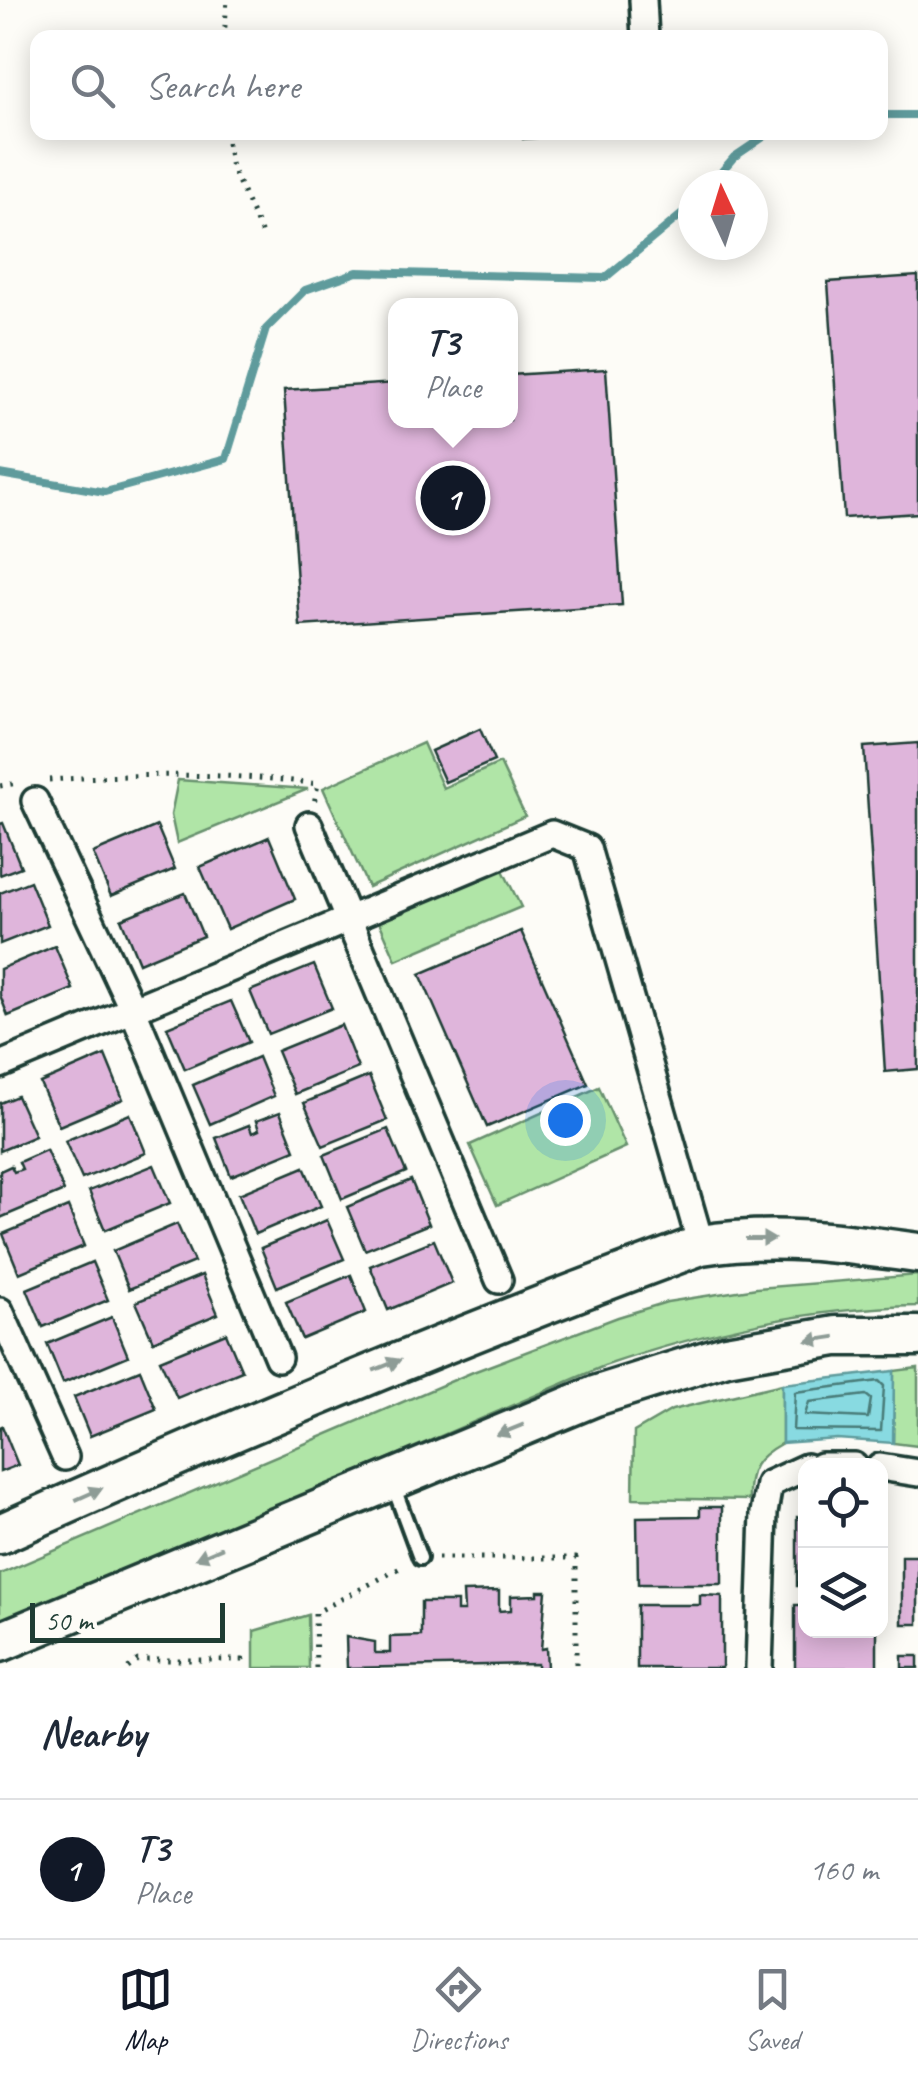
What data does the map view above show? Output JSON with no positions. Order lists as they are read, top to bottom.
{
  "scale_bar": "50 m",
  "north": "top",
  "page": {
    "search": "Search here",
    "popup": ["T3", "Place"],
    "pins": "1",
    "scale": "50 m",
    "heading": "Nearby",
    "list": [
      {
        "mark": "1",
        "name": "T3",
        "note": "Place",
        "value": "160 m"
      }
    ],
    "nav": ["Map", "Directions", "Saved"]
  }
}
